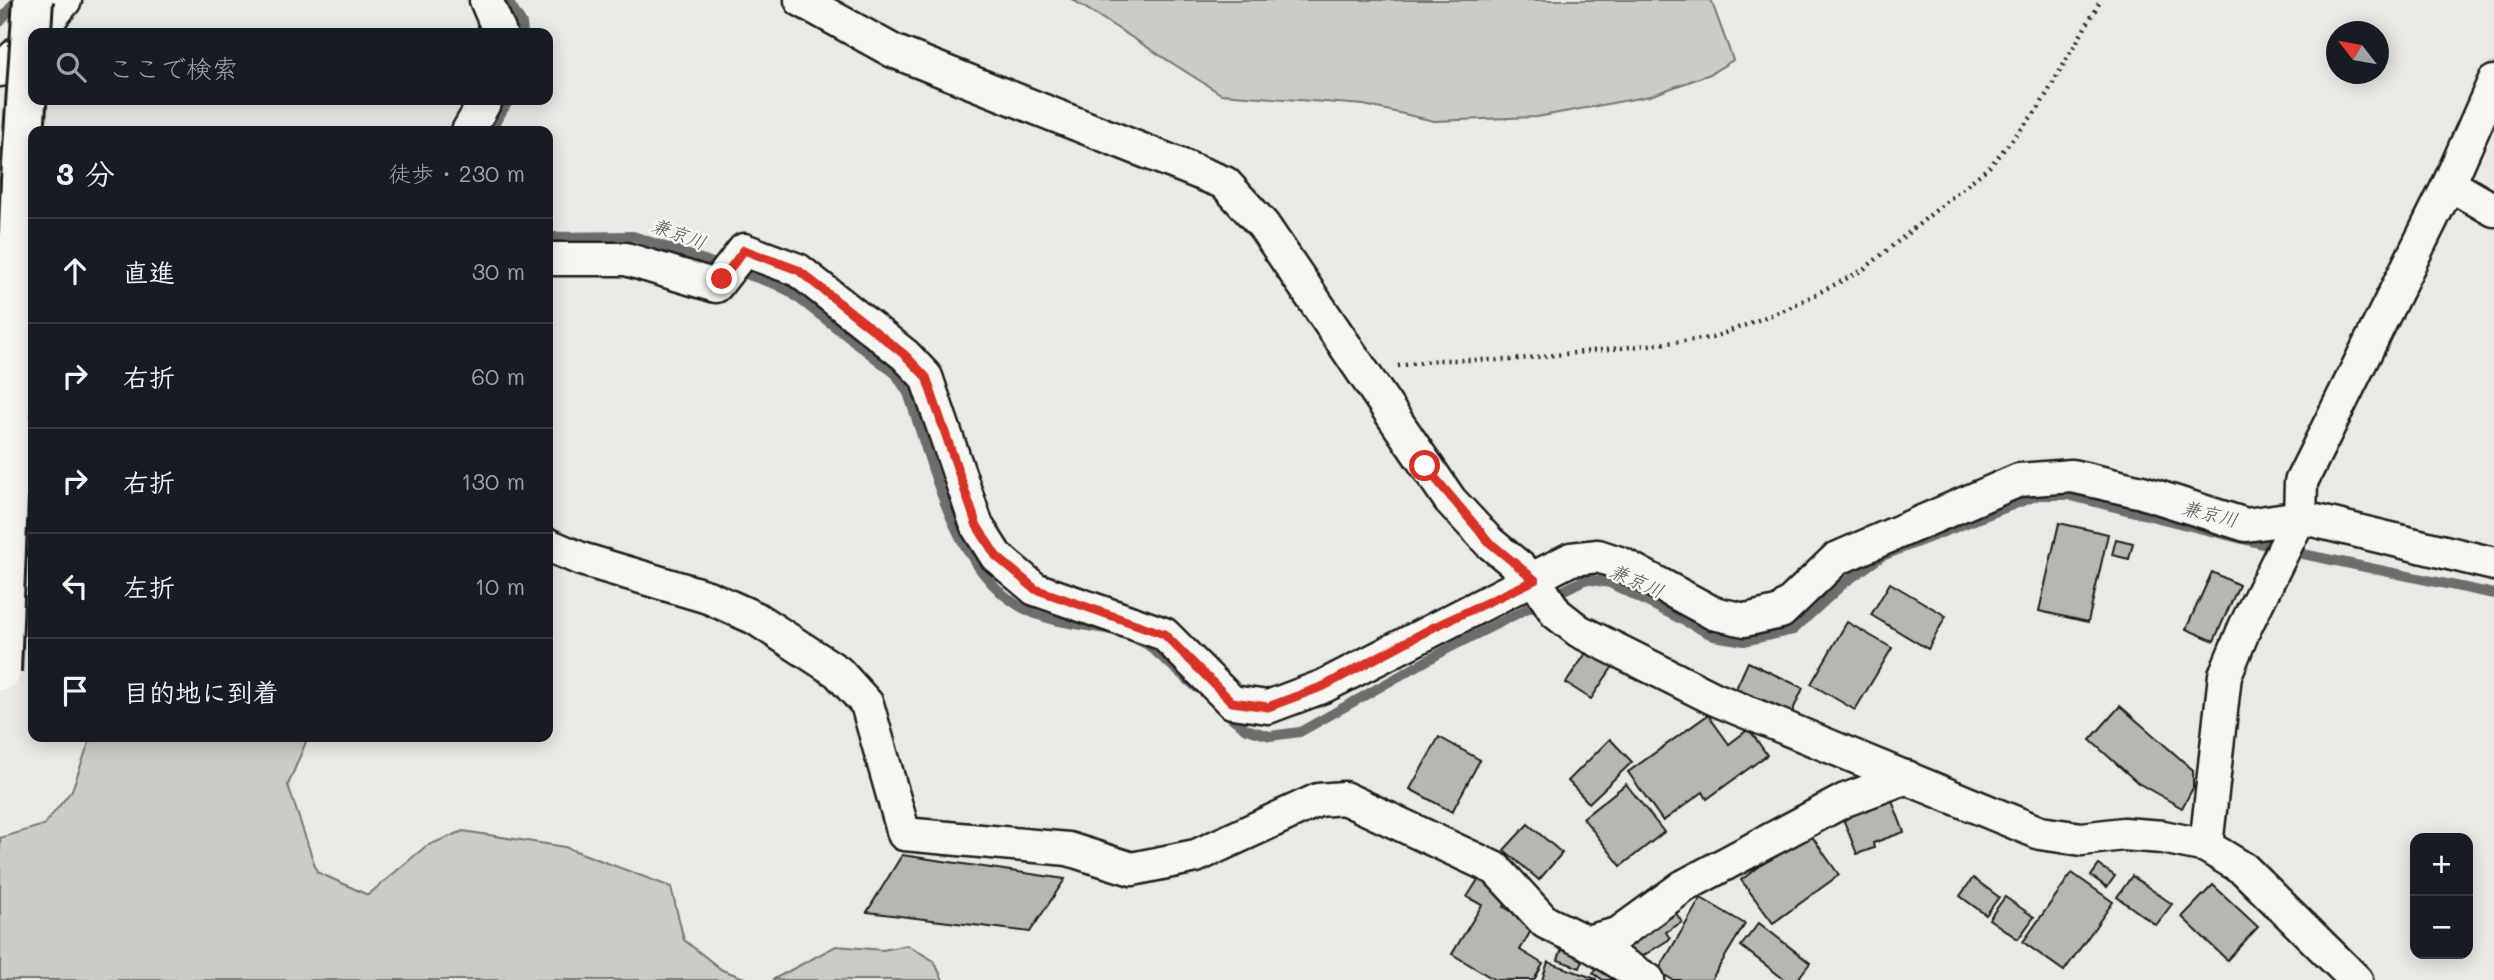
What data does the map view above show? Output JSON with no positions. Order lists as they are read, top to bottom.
{
  "water": ["兼京川"],
  "north": "top left",
  "page": {
    "search": "ここで検索",
    "heading": ["3 分", "徒歩 · 230 m"],
    "list": [
      ["直進", "30 m"],
      ["右折", "60 m"],
      ["右折", "130 m"],
      ["左折", "10 m"],
      "目的地に到着"
    ],
    "map_buttons": ["+", "−"]
  }
}
